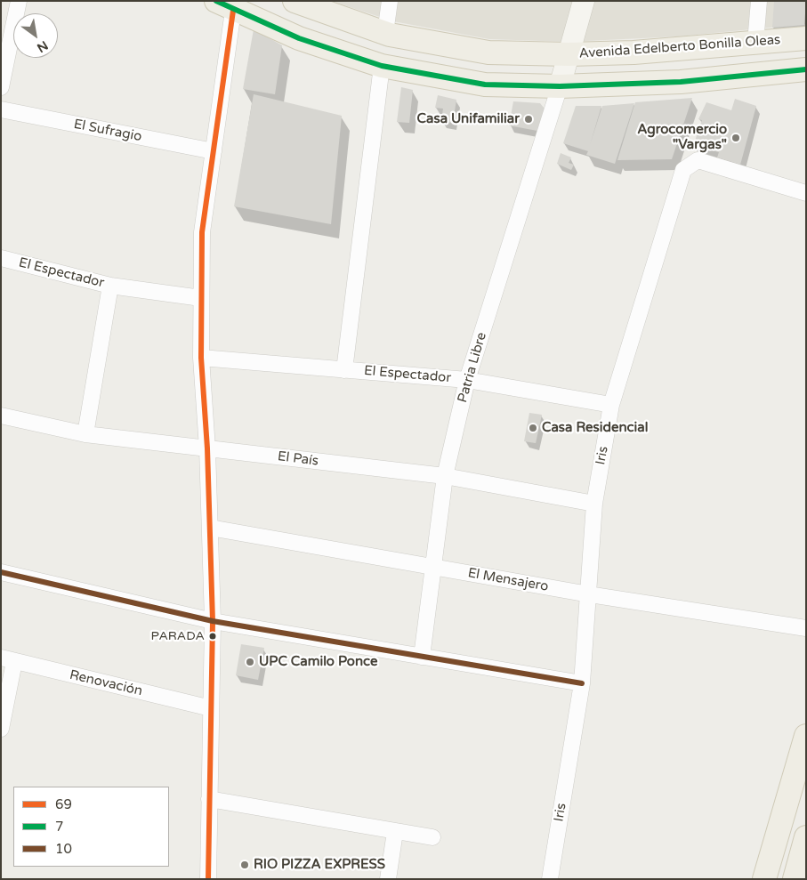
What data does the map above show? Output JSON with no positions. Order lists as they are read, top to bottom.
{
  "streets": {
    "main road": ["Avenida Edelberto Bonilla Oleas"],
    "street": [
      "El Sufragio",
      "El Espectador",
      "Patria Libre",
      "Iris",
      "El País",
      "El Mensajero",
      "Renovación"
    ]
  },
  "crossings": [
    ["El Espectador", "Patria Libre"],
    ["El Espectador", "Iris"],
    ["Patria Libre", "El País"],
    ["Patria Libre", "El Mensajero"],
    ["Iris", "El País"],
    ["Iris", "El Mensajero"]
  ],
  "places": [
    "Casa Unifamiliar",
    "Agrocomercio \"Vargas\"",
    "Casa Residencial",
    "PARADA",
    "UPC Camilo Ponce",
    "RIO PIZZA EXPRESS"
  ],
  "lines": ["transit line 7", "transit line 69", "transit line 10"],
  "legend": ["69", "7", "10"],
  "north": "bottom right"
}
